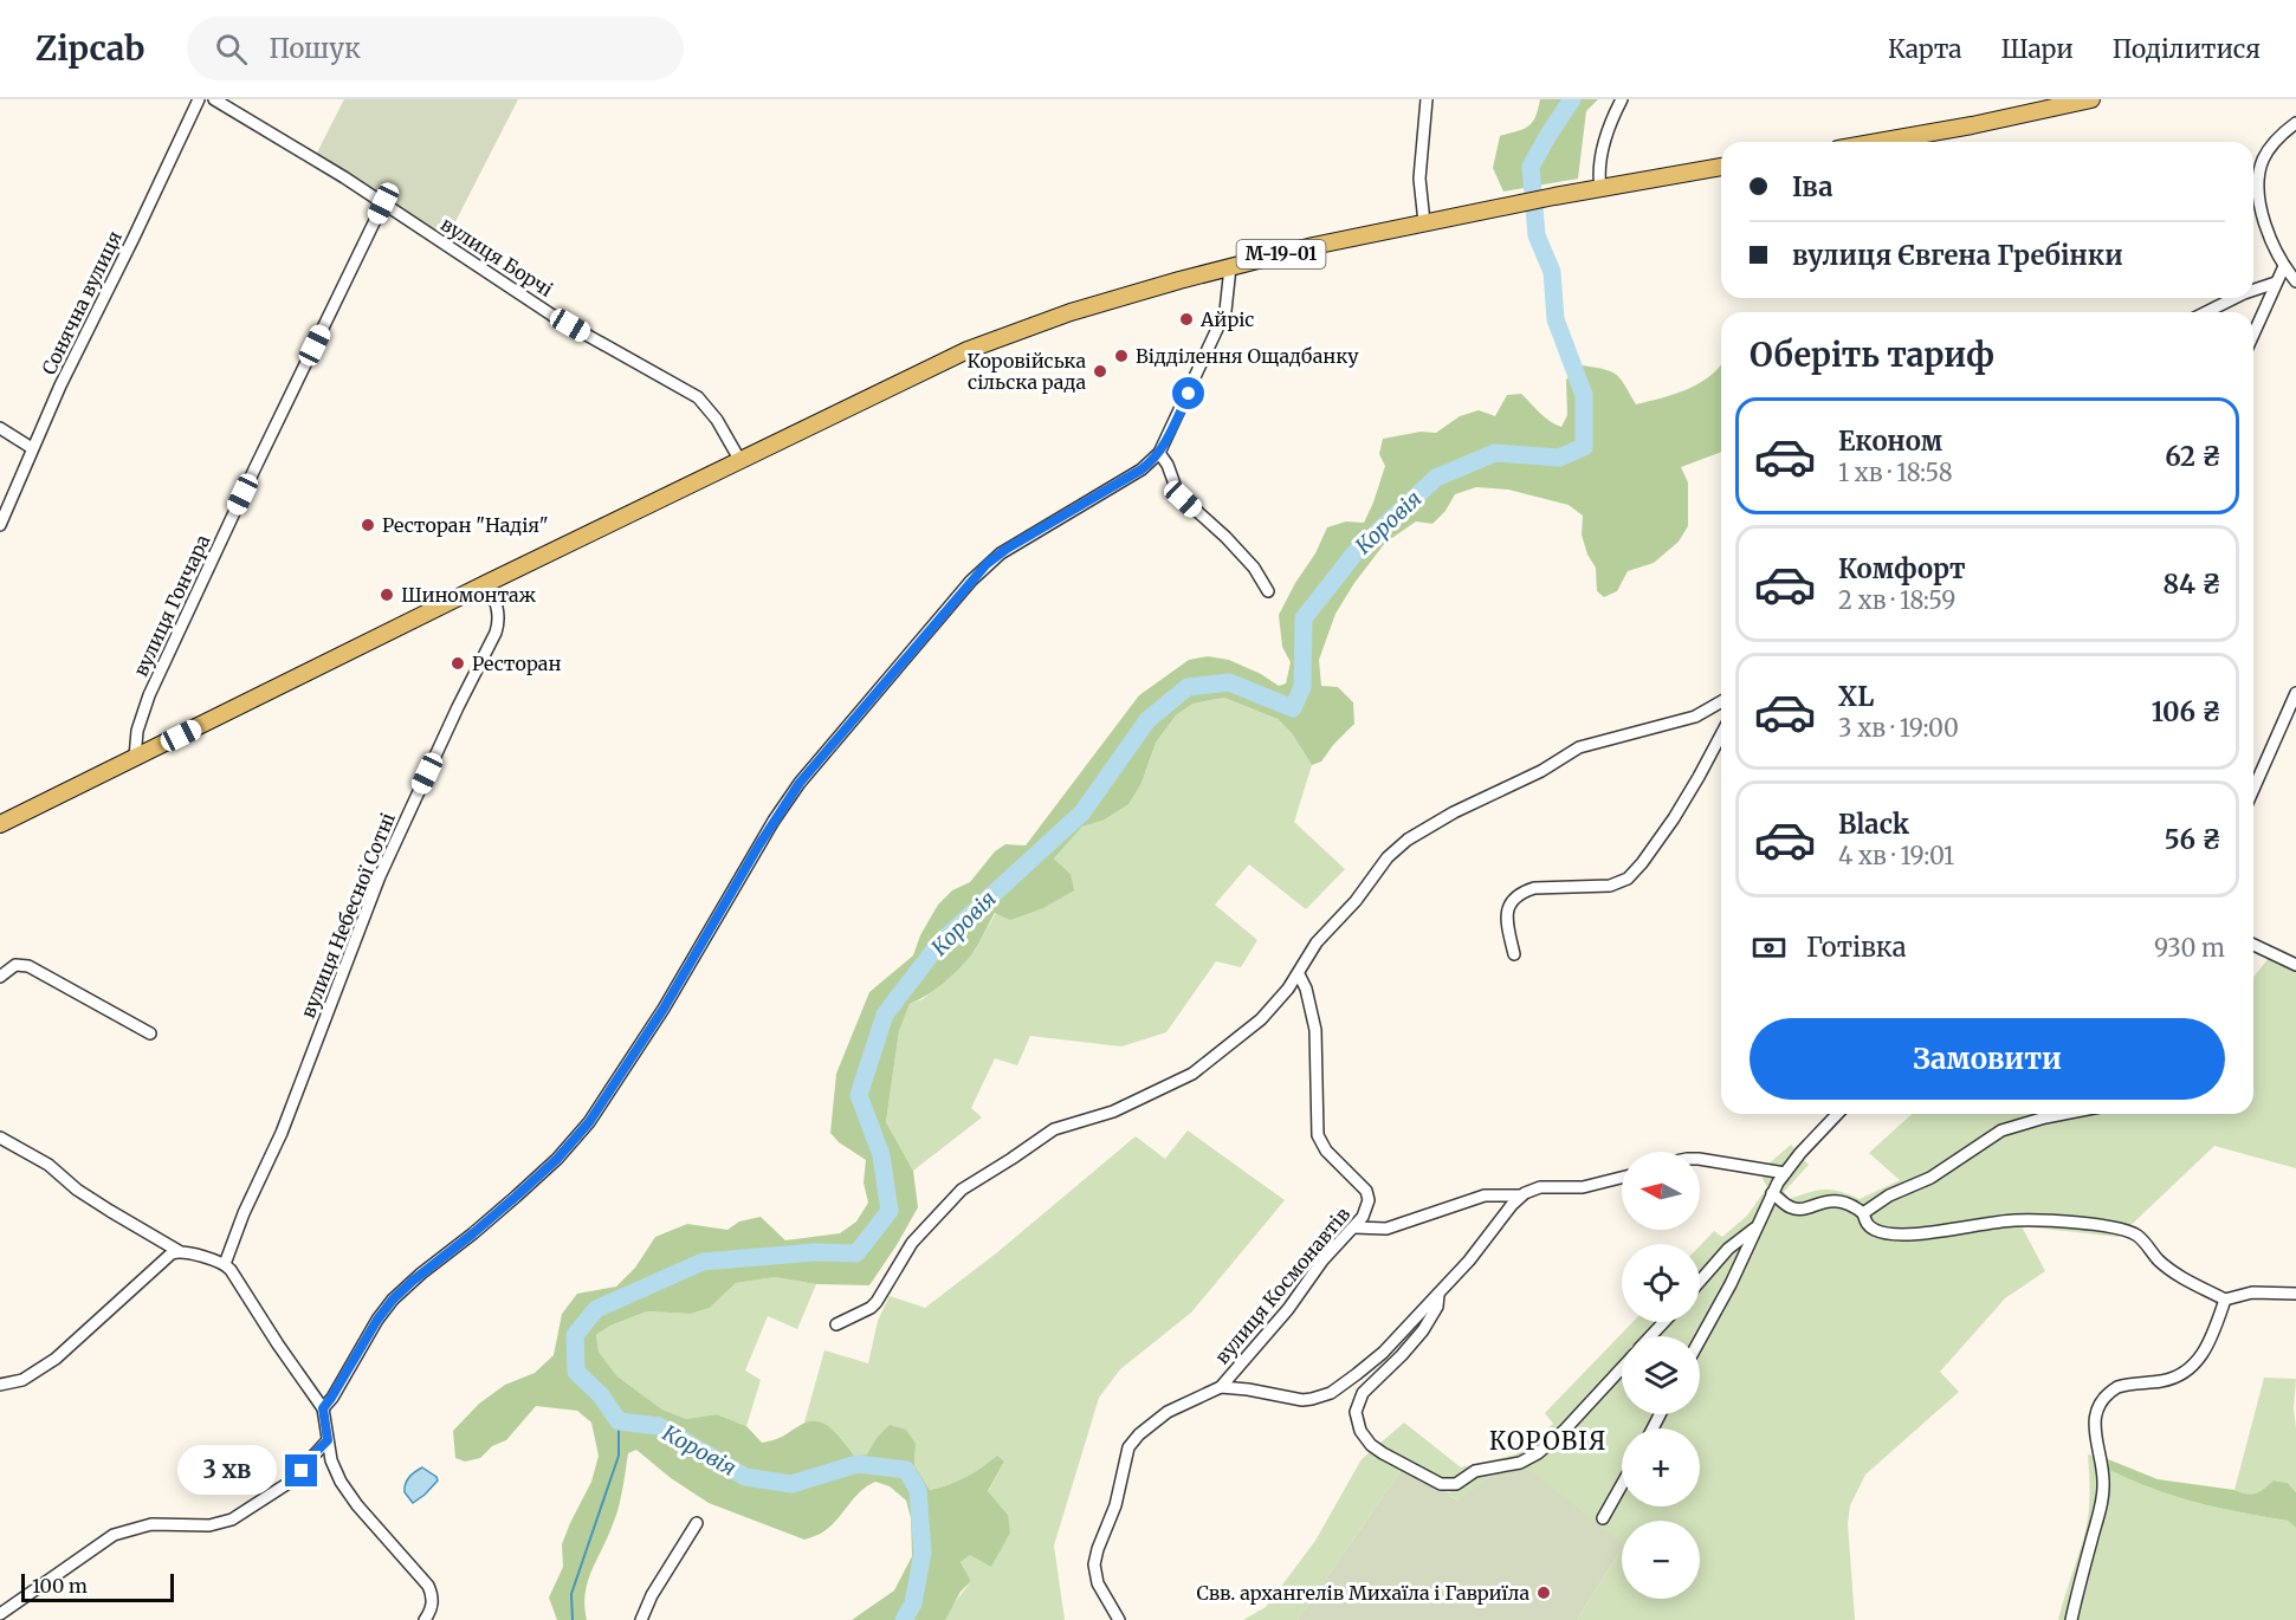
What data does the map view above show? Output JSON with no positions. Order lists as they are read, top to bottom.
{
  "streets": {
    "main road": ["М-19-01"],
    "street": [
      "вулиця Борчі",
      "Сонячна вулиця",
      "вулиця Гончара",
      "вулиця Небесної Сотні",
      "вулиця Космонавтів"
    ]
  },
  "crossings": [
    ["М-19-01", "вулиця Борчі"],
    ["М-19-01", "вулиця Гончара"],
    ["М-19-01", "вулиця Небесної Сотні"],
    ["вулиця Борчі", "вулиця Гончара"]
  ],
  "districts": ["КОРОВІЯ"],
  "water": ["Коровія"],
  "places": [
    "Айріс",
    "Відділення Ощадбанку",
    "Коровійська сільска рада",
    "Ресторан \"Надія\"",
    "Шиномонтаж",
    "Ресторан",
    "Свв. архангелів Михаїла і Гавриїла"
  ],
  "scale_bar": "100 m",
  "north": "left",
  "page": {
    "header": "Zipcab",
    "search": "Пошук",
    "nav": ["Карта", "Шари", "Поділитися"],
    "banner": ["Іва", "вулиця Євгена Гребінки"],
    "heading": "Оберіть тариф",
    "list": [
      {
        "name": "Економ",
        "note": "1 хв · 18:58",
        "value": "62 ₴"
      },
      {
        "name": "Комфорт",
        "note": "2 хв · 18:59",
        "value": "84 ₴"
      },
      {
        "name": "XL",
        "note": "3 хв · 19:00",
        "value": "106 ₴"
      },
      {
        "name": "Black",
        "note": "4 хв · 19:01",
        "value": "56 ₴"
      }
    ],
    "pay": ["Готівка", "930 m"],
    "buttons": "Замовити",
    "map_buttons": ["+", "−"],
    "bubble": "3 хв",
    "scale": "100 m"
  }
}
